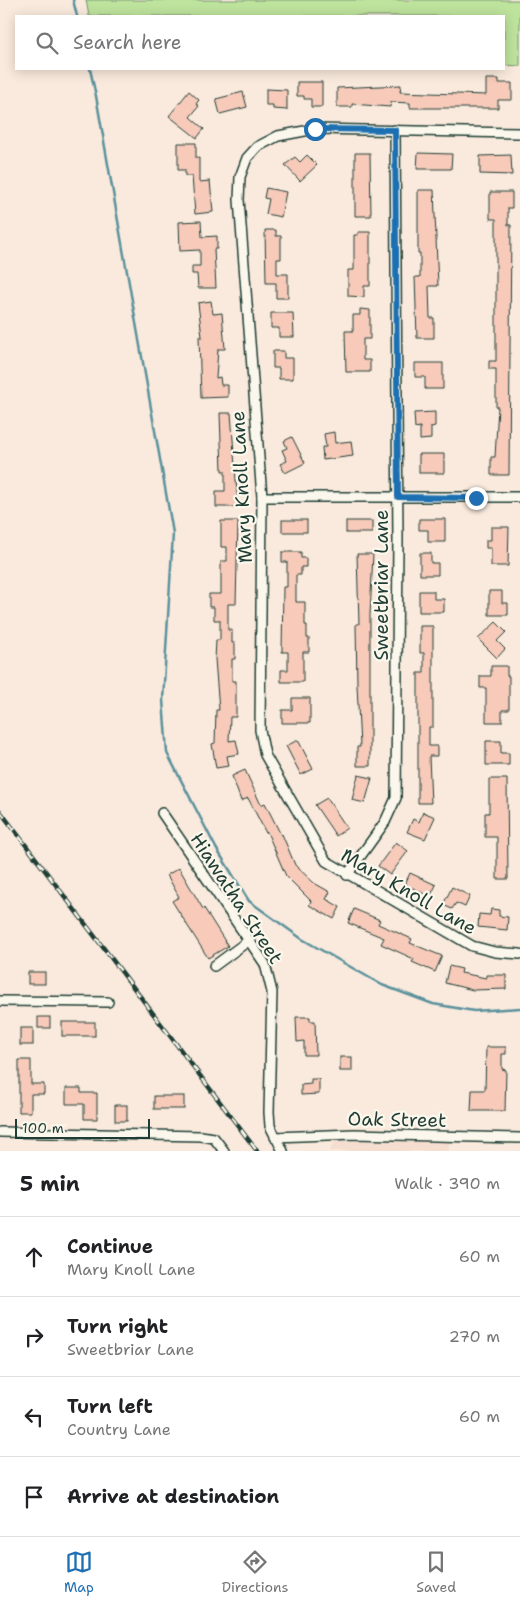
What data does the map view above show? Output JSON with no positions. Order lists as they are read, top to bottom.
{
  "streets": {
    "street": [
      "Mary Knoll Lane",
      "Sweetbriar Lane",
      "Hiawatha Street",
      "Oak Street"
    ]
  },
  "crossings": [
    ["Mary Knoll Lane", "Sweetbriar Lane"],
    ["Hiawatha Street", "Oak Street"]
  ],
  "scale_bar": "100 m",
  "page": {
    "search": "Search here",
    "scale": "100 m",
    "heading": ["5 min", "Walk · 390 m"],
    "list": [
      ["Continue", "Mary Knoll Lane", "60 m"],
      ["Turn right", "Sweetbriar Lane", "270 m"],
      ["Turn left", "Country Lane", "60 m"],
      "Arrive at destination"
    ],
    "nav": ["Map", "Directions", "Saved"]
  }
}
